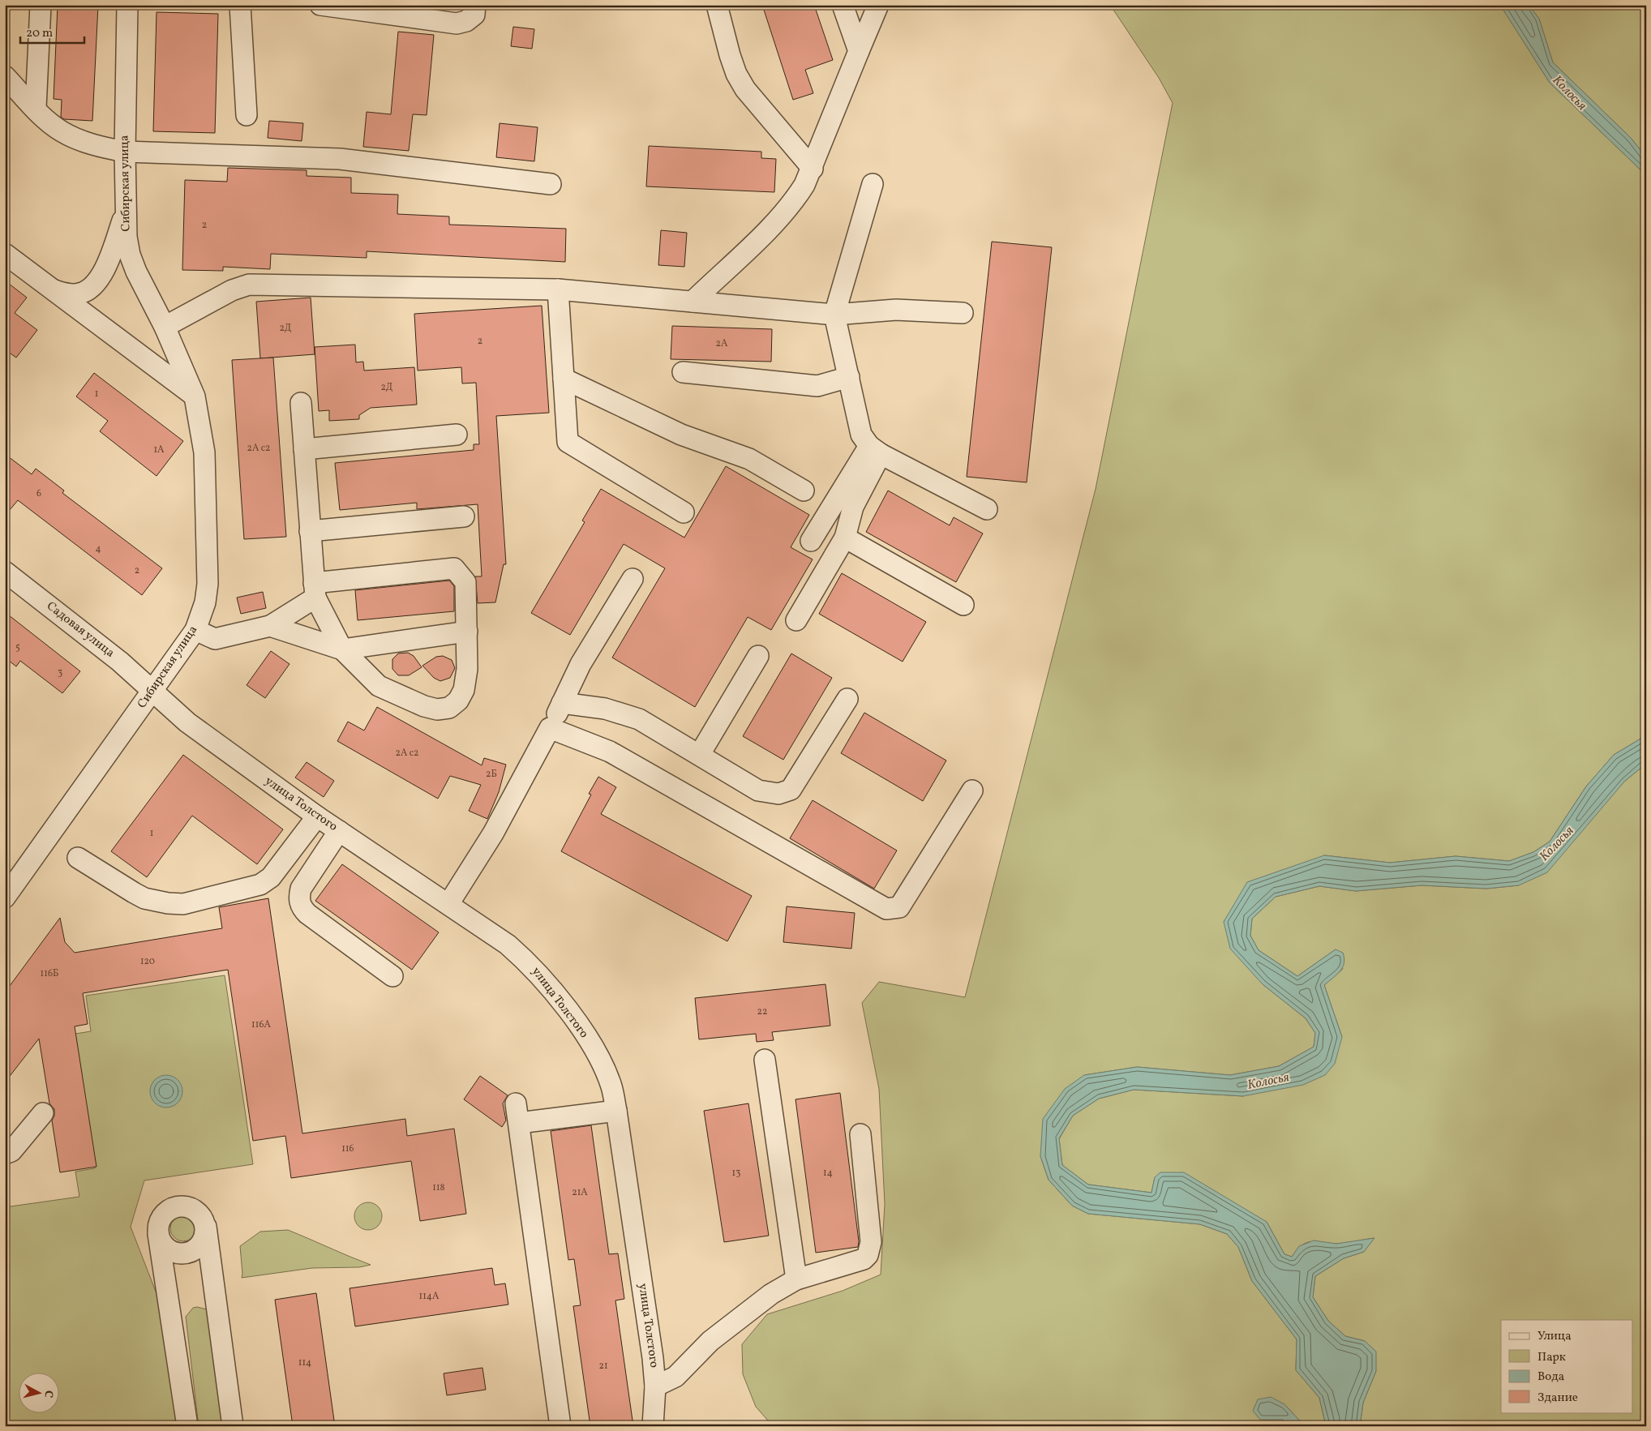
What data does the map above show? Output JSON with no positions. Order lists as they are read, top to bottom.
{
  "streets": {
    "street": ["Сибирская улица", "Садовая улица", "улица Толстого"]
  },
  "crossings": [
    ["Сибирская улица", "Садовая улица"],
    ["Сибирская улица", "улица Толстого"],
    ["Садовая улица", "улица Толстого"]
  ],
  "water": ["Колосья"],
  "house_numbers": [
    "2",
    "2Д",
    "2",
    "2А",
    "2Д",
    "1",
    "2А с2",
    "1А",
    "6",
    "4",
    "2",
    "5",
    "3",
    "2А с2",
    "2Б",
    "1",
    "120",
    "116Б",
    "22",
    "116А",
    "116",
    "13",
    "14",
    "118",
    "21А",
    "114А",
    "114",
    "21"
  ],
  "legend": [
    "Улица",
    "Парк",
    "Вода",
    "Здание"
  ],
  "scale_bar": "20 m",
  "north": "right"
}
